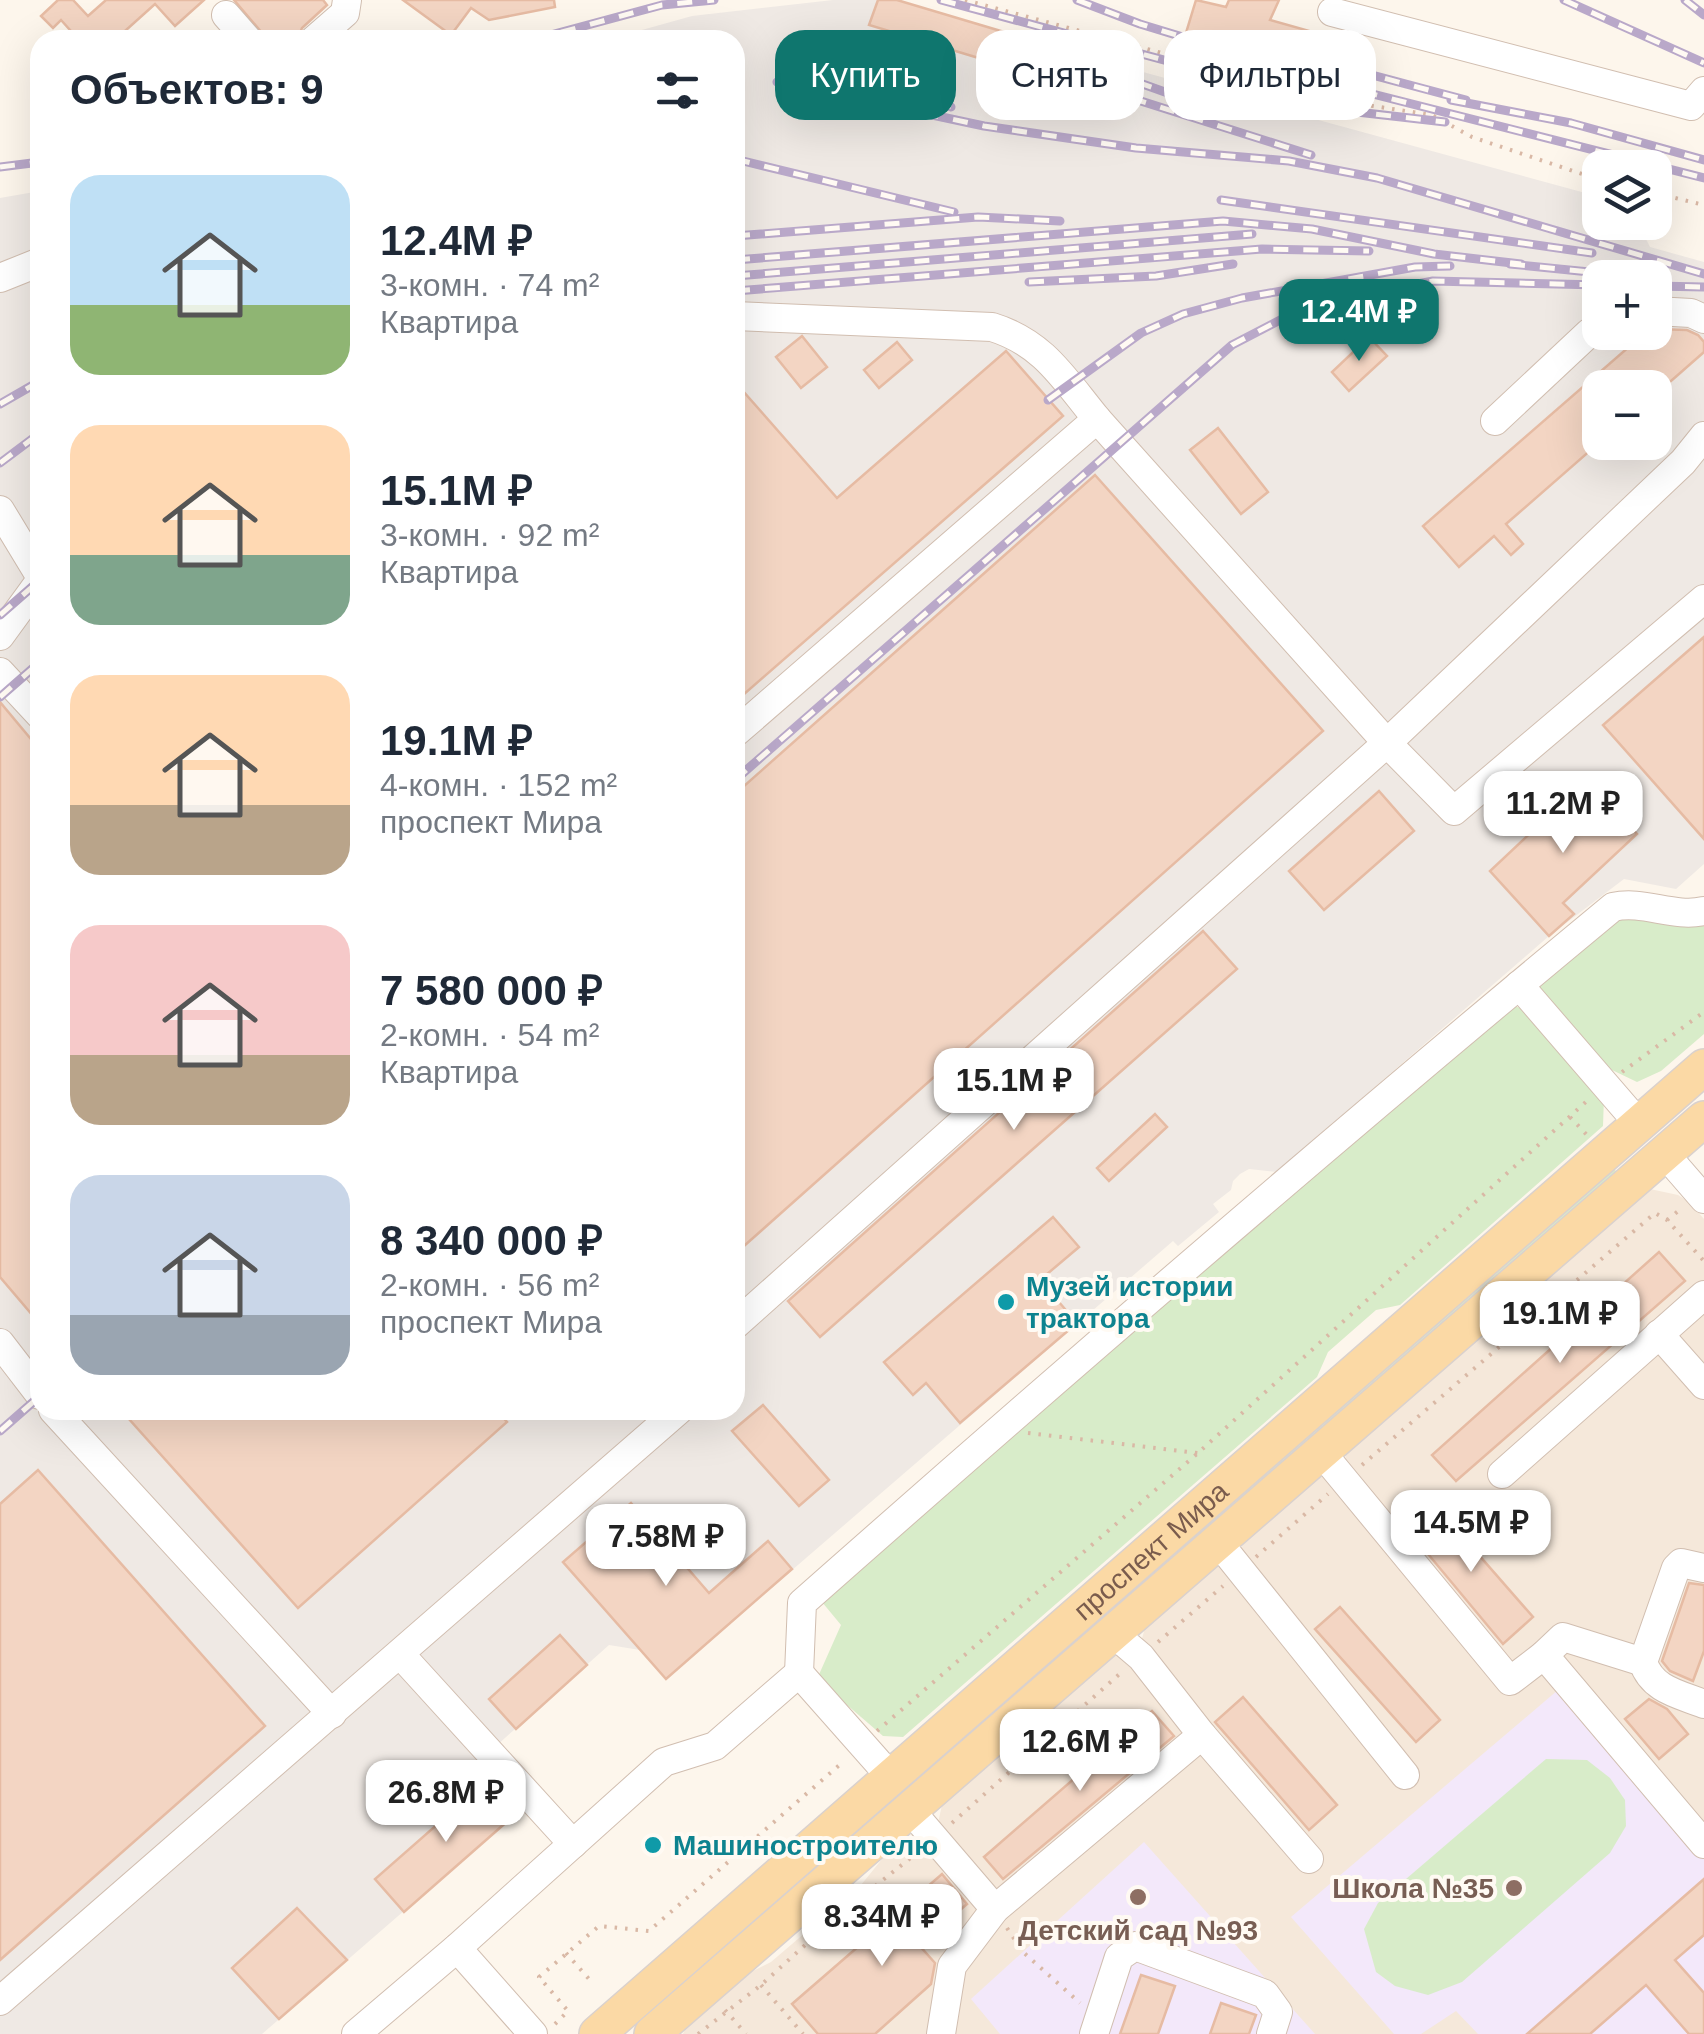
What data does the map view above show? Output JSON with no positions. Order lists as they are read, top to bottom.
{
  "streets": {
    "main road": ["проспект Мира"]
  },
  "places": [
    "Музей истории трактора",
    "Машиностроителю",
    "Школа №35",
    "Детский сад №93"
  ],
  "page": {
    "chip": ["Купить", "Снять", "Фильтры"],
    "heading": "Объектов: 9",
    "map_buttons": ["+", "−"],
    "list": [
      {
        "name": "12.4M ₽",
        "note": "3-комн. · 74 m² · Квартира"
      },
      {
        "name": "15.1M ₽",
        "note": "3-комн. · 92 m² · Квартира"
      },
      {
        "name": "19.1M ₽",
        "note": "4-комн. · 152 m² · проспект Мира"
      },
      {
        "name": "7 580 000 ₽",
        "note": "2-комн. · 54 m² · Квартира"
      },
      {
        "name": "8 340 000 ₽",
        "note": "2-комн. · 56 m² · проспект Мира"
      }
    ],
    "price": [
      "12.4M ₽",
      "11.2M ₽",
      "15.1M ₽",
      "19.1M ₽",
      "14.5M ₽",
      "7.58M ₽",
      "12.6M ₽",
      "26.8M ₽",
      "8.34M ₽"
    ]
  }
}
